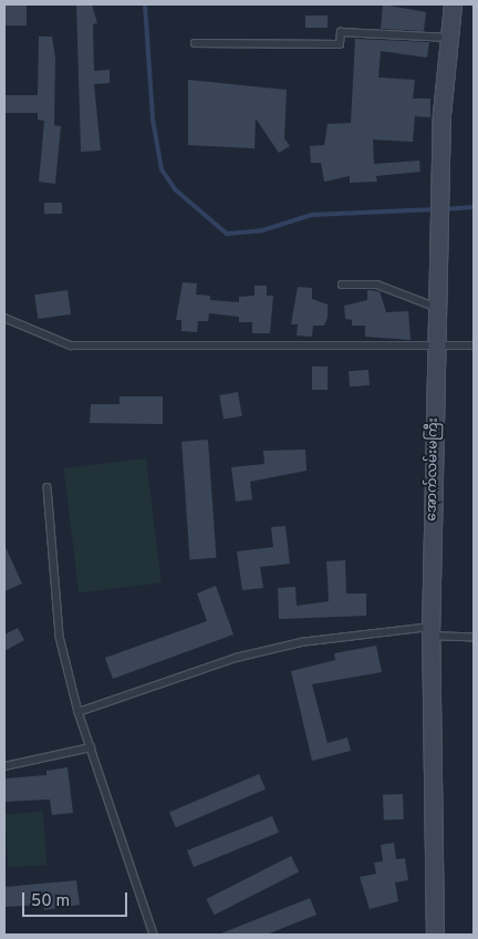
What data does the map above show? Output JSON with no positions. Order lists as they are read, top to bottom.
{
  "streets": {
    "main road": ["အောက်လမ်းမကြီး"]
  },
  "scale_bar": "50 m"
}
